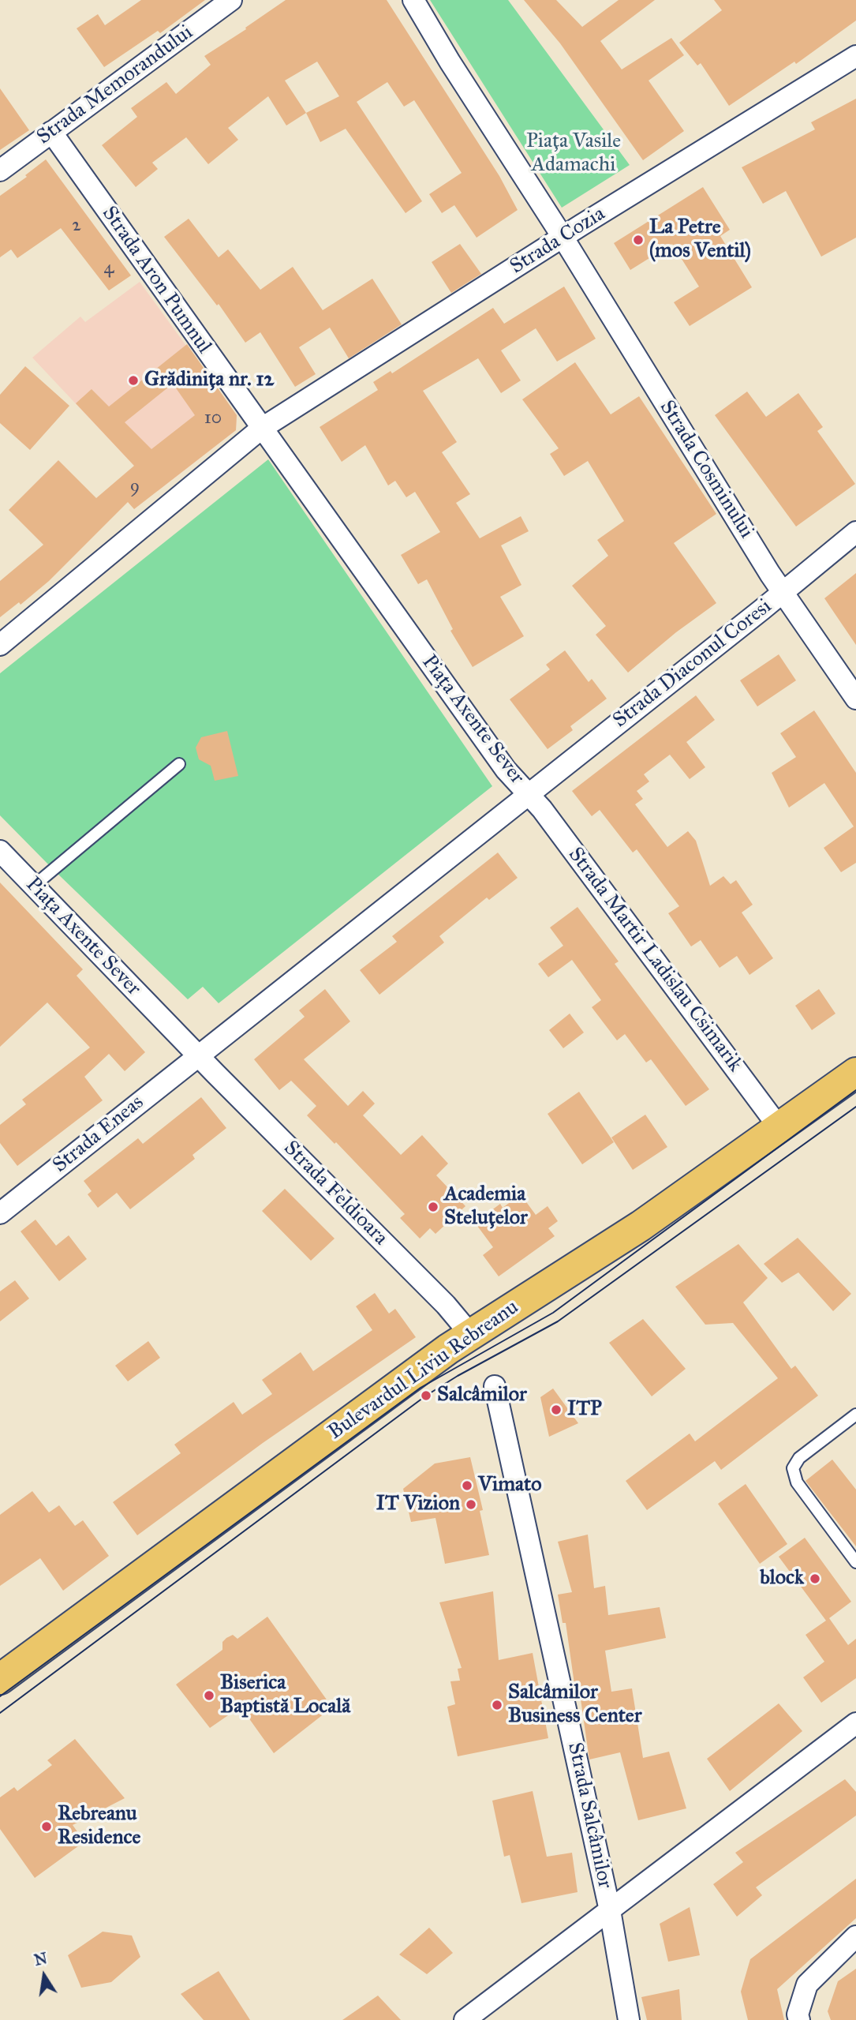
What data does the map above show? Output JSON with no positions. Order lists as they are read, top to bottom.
{
  "streets": {
    "main road": ["Bulevardul Liviu Rebreanu"],
    "street": [
      "Strada Memorandului",
      "Strada Cozia",
      "Strada Aron Pumnul",
      "Strada Cosminului",
      "Strada Diaconul Coresi",
      "Piața Axente Sever",
      "Strada Martir Ladislau Csimarik",
      "Strada Eneas",
      "Strada Feldioara",
      "Strada Salcâmilor"
    ]
  },
  "crossings": [
    ["Strada Memorandului", "Strada Aron Pumnul"],
    ["Strada Cozia", "Strada Aron Pumnul"],
    ["Strada Cozia", "Strada Cosminului"],
    ["Strada Cozia", "Piața Axente Sever"],
    ["Strada Aron Pumnul", "Piața Axente Sever"],
    ["Strada Cosminului", "Strada Diaconul Coresi"],
    ["Strada Diaconul Coresi", "Piața Axente Sever"],
    ["Strada Diaconul Coresi", "Strada Martir Ladislau Csimarik"],
    ["Piața Axente Sever", "Strada Martir Ladislau Csimarik"],
    ["Piața Axente Sever", "Strada Eneas"],
    ["Piața Axente Sever", "Strada Feldioara"],
    ["Strada Martir Ladislau Csimarik", "Bulevardul Liviu Rebreanu"],
    ["Strada Eneas", "Strada Feldioara"],
    ["Strada Feldioara", "Bulevardul Liviu Rebreanu"]
  ],
  "parks": ["Piața Vasile Adamachi"],
  "places": [
    "La Petre (mos Ventil)",
    "Grădinița nr. 12",
    "Academia Steluțelor",
    "Salcâmilor",
    "ITP",
    "Vimato",
    "IT Vizion",
    "block",
    "Biserica Baptistă Locală",
    "Salcâmilor Business Center",
    "Rebreanu Residence"
  ],
  "house_numbers": [
    "2",
    "4",
    "10",
    "9"
  ],
  "north": "top"
}
